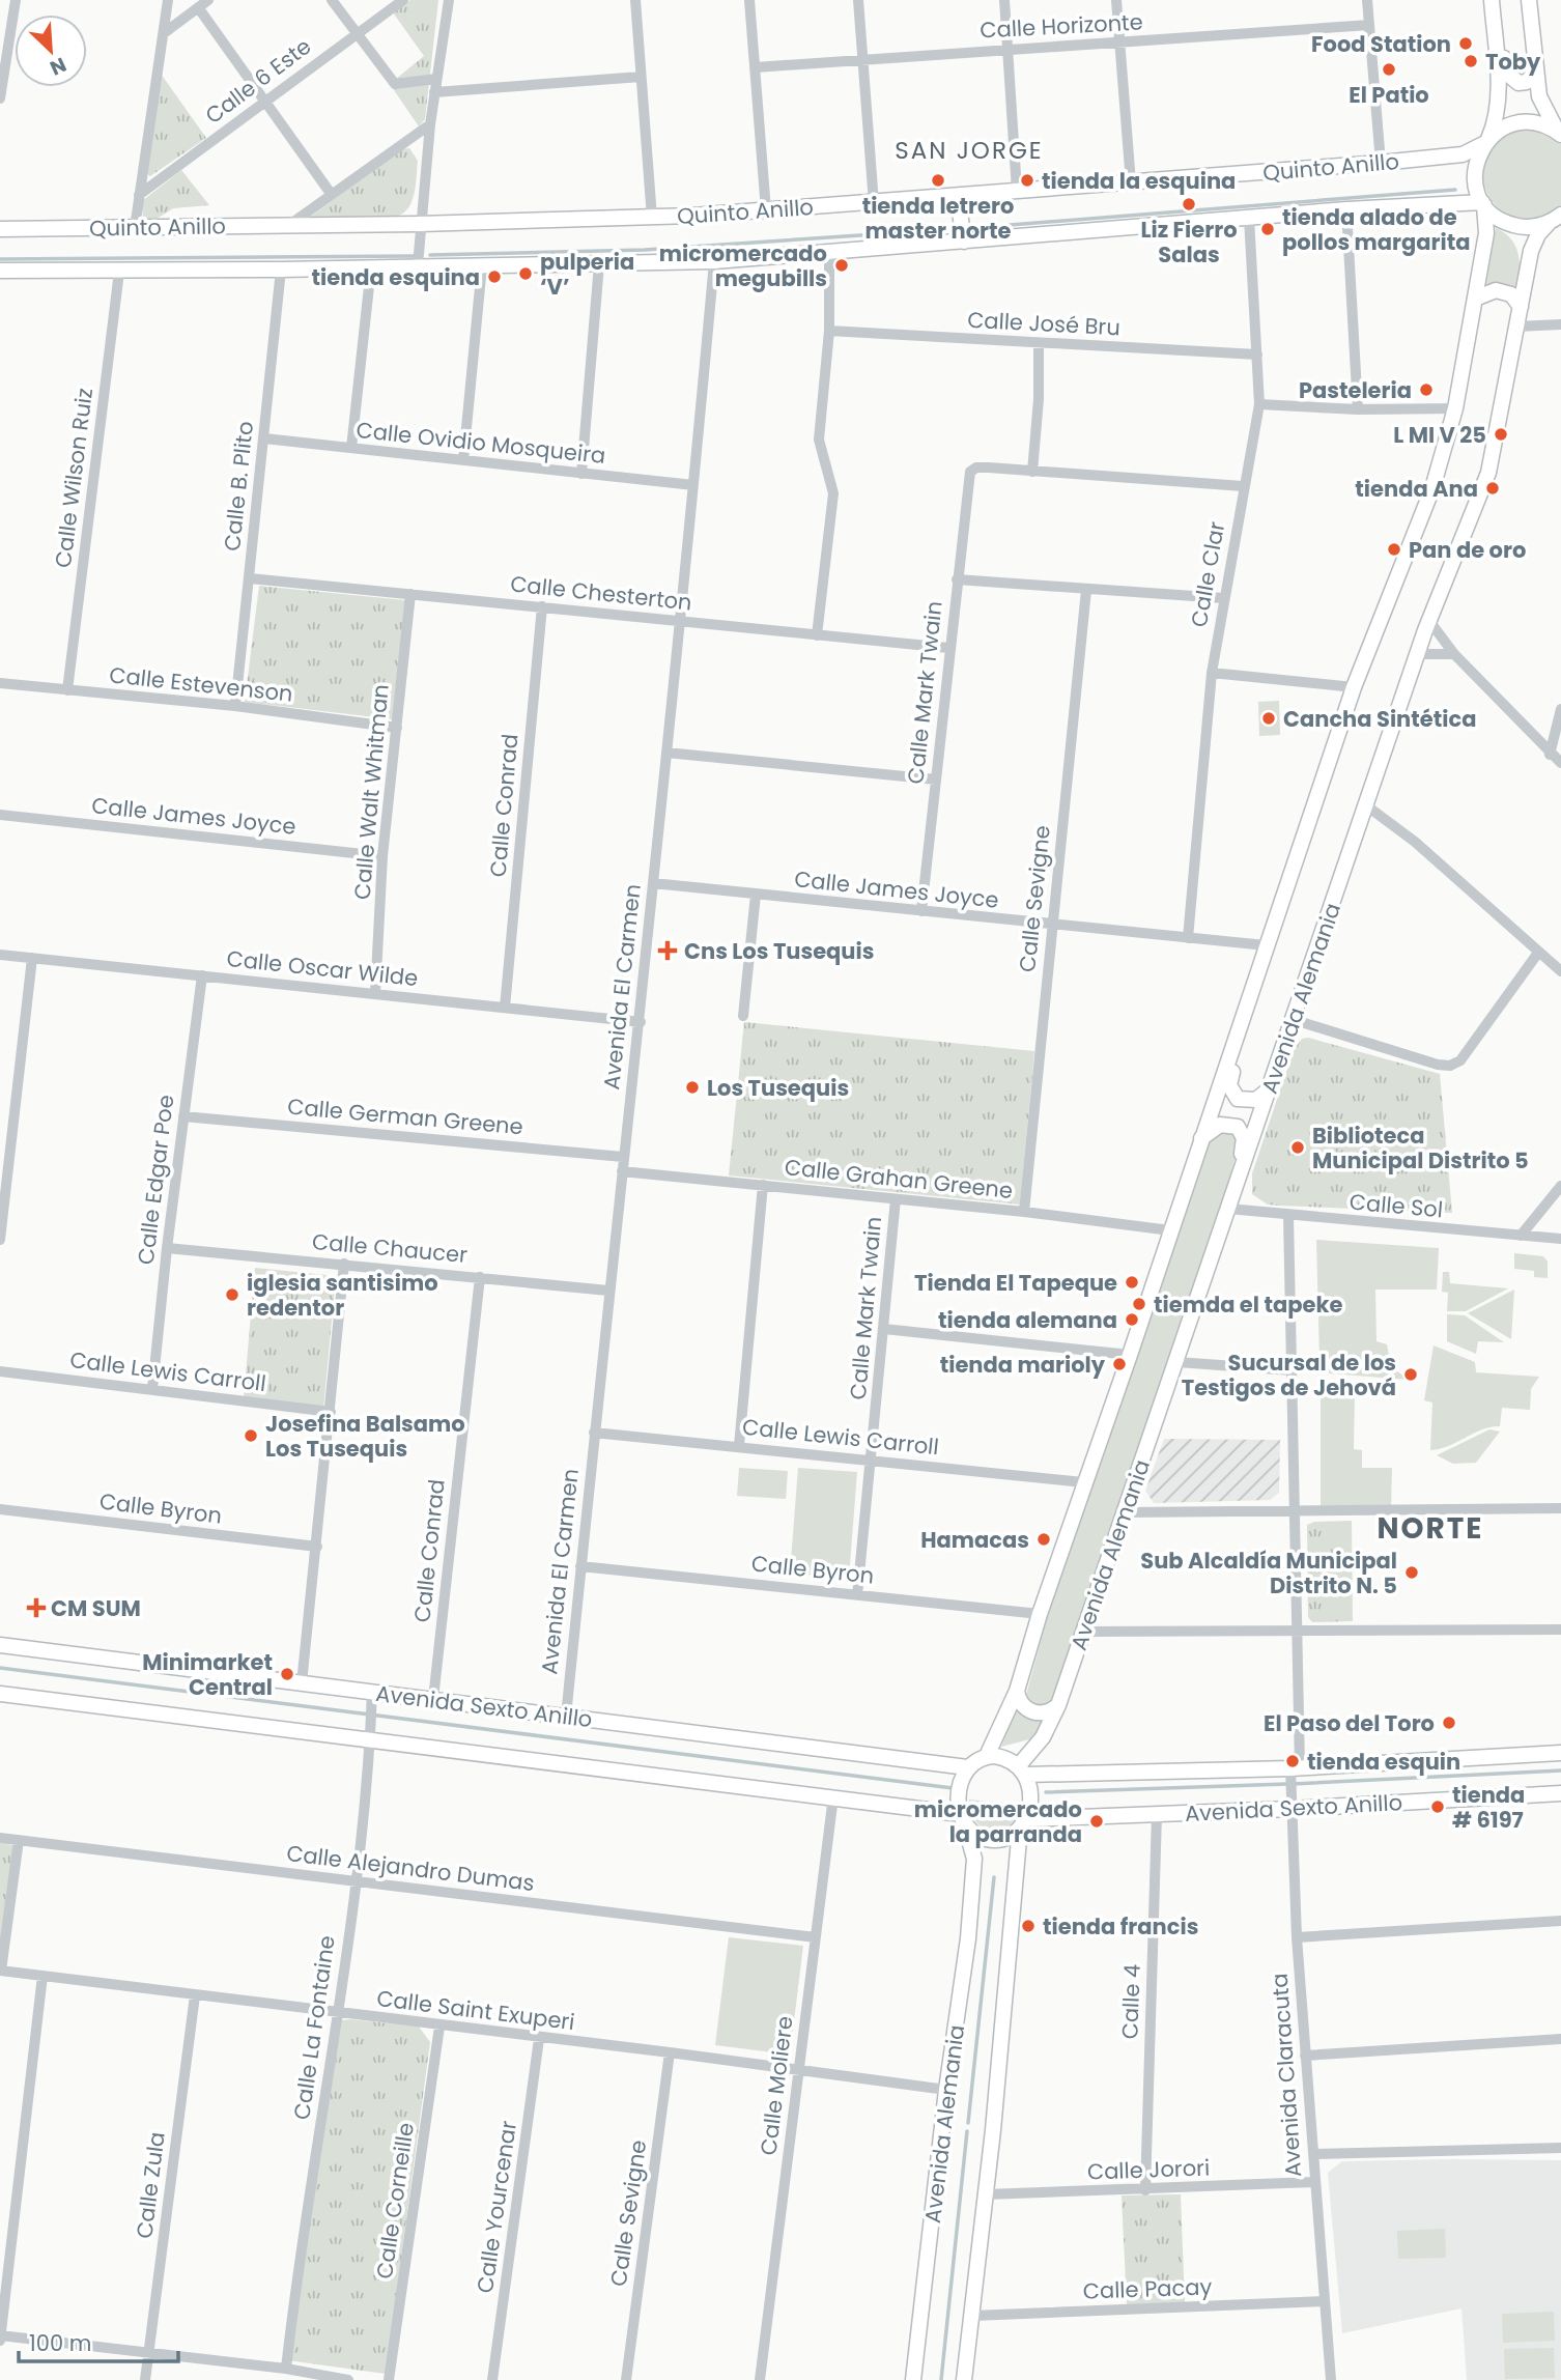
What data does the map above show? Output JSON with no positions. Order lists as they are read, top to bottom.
{
  "streets": {
    "main road": ["Quinto Anillo", "Avenida Alemania", "Avenida Sexto Anillo"],
    "street": [
      "Calle Horizonte",
      "Calle 6 Este",
      "Calle José Bru",
      "Calle Ovidio Mosqueira",
      "Calle Wilson Ruiz",
      "Calle B. Plito",
      "Calle Clar",
      "Calle Chesterton",
      "Calle Estevenson",
      "Calle Mark Twain",
      "Calle Walt Whitman",
      "Calle Conrad",
      "Calle James Joyce",
      "Calle Sevigne",
      "Calle Oscar Wilde",
      "Avenida El Carmen",
      "Calle German Greene",
      "Calle Grahan Greene",
      "Calle Edgar Poe",
      "Calle Sol",
      "Calle Chaucer",
      "Calle Lewis Carroll",
      "Calle Byron",
      "Calle Alejandro Dumas",
      "Calle 4",
      "Calle Saint Exuperi",
      "Calle La Fontaine",
      "Avenida Claracuta",
      "Calle Moliere",
      "Calle Jorori",
      "Calle Zula",
      "Calle Corneille",
      "Calle Yourcenar",
      "Calle Pacay"
    ]
  },
  "crossings": [
    ["Quinto Anillo", "Calle Wilson Ruiz"],
    ["Quinto Anillo", "Calle B. Plito"],
    ["Quinto Anillo", "Calle Clar"],
    ["Quinto Anillo", "Avenida El Carmen"],
    ["Calle José Bru", "Calle Clar"],
    ["Calle Ovidio Mosqueira", "Calle B. Plito"],
    ["Calle Ovidio Mosqueira", "Avenida El Carmen"],
    ["Calle Wilson Ruiz", "Calle Estevenson"],
    ["Calle B. Plito", "Calle Chesterton"],
    ["Calle B. Plito", "Calle Estevenson"],
    ["Calle Clar", "Calle James Joyce"],
    ["Calle Chesterton", "Calle Mark Twain"],
    ["Calle Chesterton", "Calle Walt Whitman"],
    ["Calle Chesterton", "Calle Conrad"],
    ["Calle Chesterton", "Avenida El Carmen"],
    ["Calle Estevenson", "Calle Walt Whitman"],
    ["Calle Mark Twain", "Calle James Joyce"],
    ["Calle Mark Twain", "Calle Grahan Greene"],
    ["Calle Mark Twain", "Calle Lewis Carroll"],
    ["Calle Mark Twain", "Calle Byron"],
    ["Calle Walt Whitman", "Calle James Joyce"],
    ["Calle Walt Whitman", "Calle Oscar Wilde"],
    ["Calle Conrad", "Calle Oscar Wilde"],
    ["Calle Conrad", "Calle Chaucer"],
    ["Calle Conrad", "Avenida Sexto Anillo"],
    ["Calle James Joyce", "Calle Sevigne"],
    ["Calle James Joyce", "Avenida El Carmen"],
    ["Calle Sevigne", "Calle Grahan Greene"],
    ["Calle Sevigne", "Calle Saint Exuperi"],
    ["Calle Oscar Wilde", "Avenida El Carmen"],
    ["Calle Oscar Wilde", "Calle Edgar Poe"],
    ["Avenida El Carmen", "Calle German Greene"],
    ["Avenida El Carmen", "Calle Grahan Greene"],
    ["Avenida El Carmen", "Calle Chaucer"],
    ["Avenida El Carmen", "Calle Lewis Carroll"],
    ["Avenida El Carmen", "Calle Byron"],
    ["Avenida El Carmen", "Avenida Sexto Anillo"],
    ["Avenida Alemania", "Calle Sol"],
    ["Avenida Alemania", "Avenida Sexto Anillo"],
    ["Avenida Alemania", "Calle Saint Exuperi"],
    ["Avenida Alemania", "Calle Jorori"],
    ["Avenida Alemania", "Calle Pacay"],
    ["Calle German Greene", "Calle Edgar Poe"],
    ["Calle Edgar Poe", "Calle Chaucer"],
    ["Calle Edgar Poe", "Calle Lewis Carroll"],
    ["Calle Sol", "Avenida Claracuta"],
    ["Avenida Sexto Anillo", "Calle 4"],
    ["Avenida Sexto Anillo", "Calle La Fontaine"],
    ["Avenida Sexto Anillo", "Avenida Claracuta"],
    ["Avenida Sexto Anillo", "Calle Moliere"],
    ["Calle Alejandro Dumas", "Calle La Fontaine"],
    ["Calle Alejandro Dumas", "Calle Moliere"],
    ["Calle 4", "Calle Jorori"],
    ["Calle Saint Exuperi", "Calle La Fontaine"],
    ["Calle Saint Exuperi", "Calle Moliere"],
    ["Calle Saint Exuperi", "Calle Zula"],
    ["Calle Saint Exuperi", "Calle Corneille"],
    ["Calle Saint Exuperi", "Calle Yourcenar"],
    ["Avenida Claracuta", "Calle Jorori"],
    ["Avenida Claracuta", "Calle Pacay"]
  ],
  "districts": ["SAN JORGE", "NORTE"],
  "places": {
    "other": [
      "Food Station",
      "Toby",
      "El Patio",
      "tienda letrero master norte",
      "tienda la esquina",
      "Liz Fierro Salas",
      "tienda alado de pollos margarita",
      "micromercado megubills",
      "pulperia ‘V’",
      "tienda esquina",
      "Pasteleria",
      "L MI V 25",
      "tienda Ana",
      "Pan de oro",
      "Cancha Sintética",
      "Los Tusequis",
      "Biblioteca Municipal Distrito 5",
      "Tienda El Tapeque",
      "iglesia santisimo redentor",
      "tiemda el tapeke",
      "tienda alemana",
      "tienda marioly",
      "Sucursal de los Testigos de Jehová",
      "Josefina Balsamo Los Tusequis",
      "Hamacas",
      "Sub Alcaldía Municipal Distrito N. 5",
      "Minimarket Central",
      "El Paso del Toro",
      "tienda esquin",
      "tienda # 6197",
      "micromercado la parranda",
      "tienda francis"
    ],
    "health": ["Cns Los Tusequis", "CM SUM"]
  },
  "scale_bar": "100 m",
  "north": "bottom right"
}
